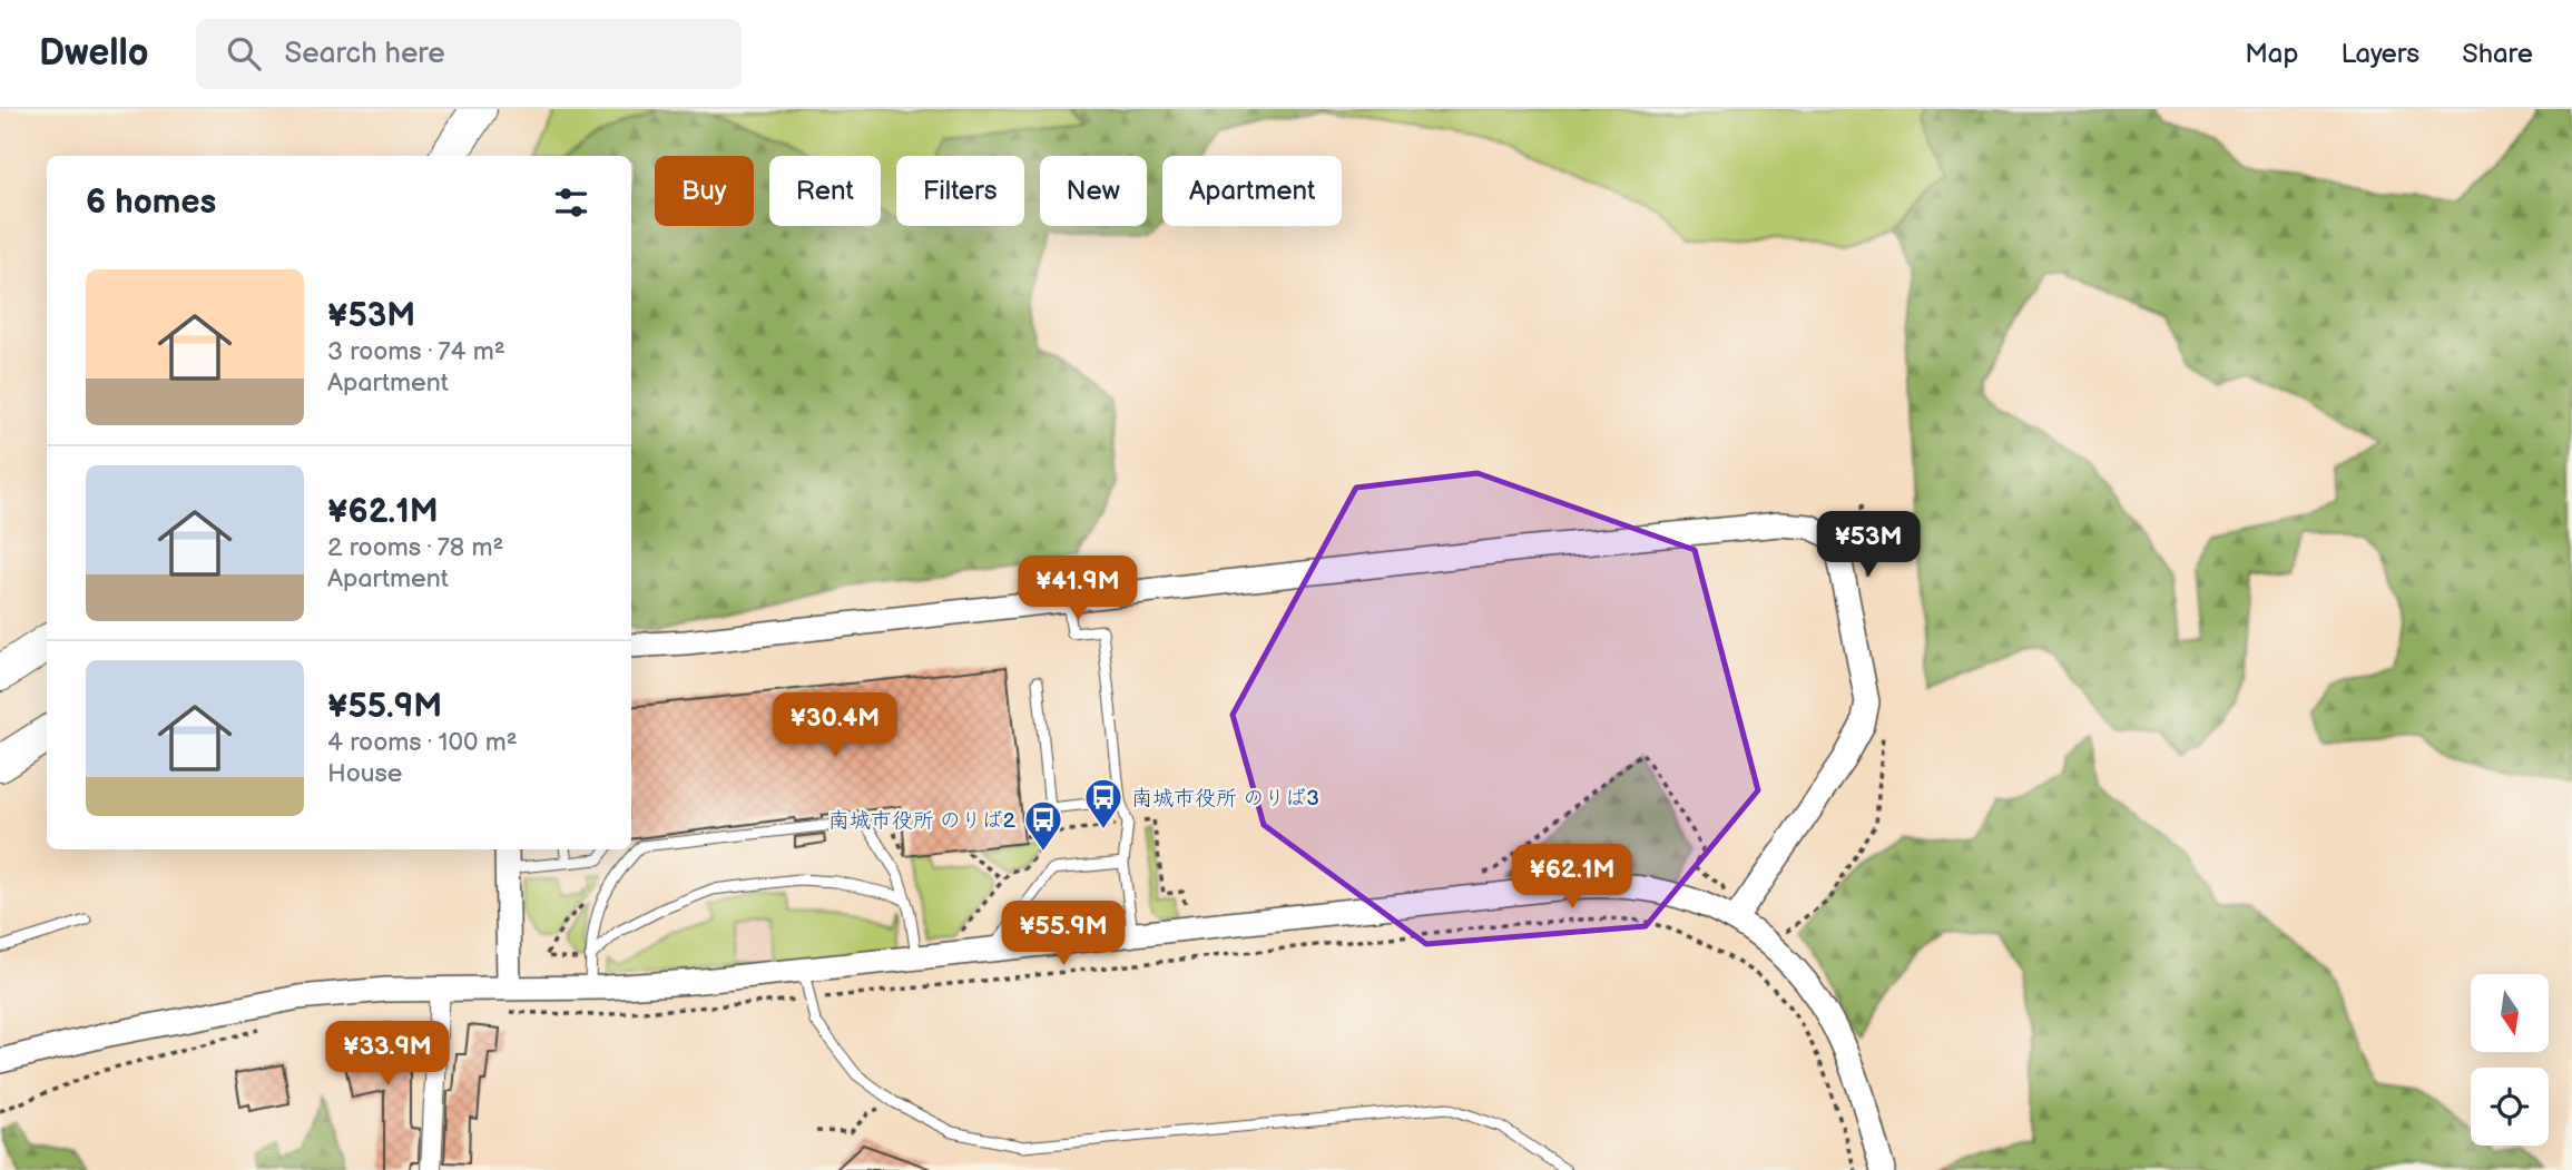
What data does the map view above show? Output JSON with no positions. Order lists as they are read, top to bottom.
{
  "places": {
    "bus stop": ["南城市役所 のりば3", "南城市役所 のりば2"]
  },
  "north": "bottom",
  "page": {
    "header": "Dwello",
    "search": "Search here",
    "nav": ["Map", "Layers", "Share"],
    "chip": [
      "Buy",
      "Rent",
      "Filters",
      "New",
      "Apartment"
    ],
    "heading": "6 homes",
    "list": [
      {
        "name": "¥53M",
        "note": "3 rooms · 74 m² · Apartment"
      },
      {
        "name": "¥62.1M",
        "note": "2 rooms · 78 m² · Apartment"
      },
      {
        "name": "¥55.9M",
        "note": "4 rooms · 100 m² · House"
      }
    ],
    "price": [
      "¥53M",
      "¥41.9M",
      "¥30.4M",
      "¥62.1M",
      "¥55.9M",
      "¥33.9M"
    ]
  }
}
